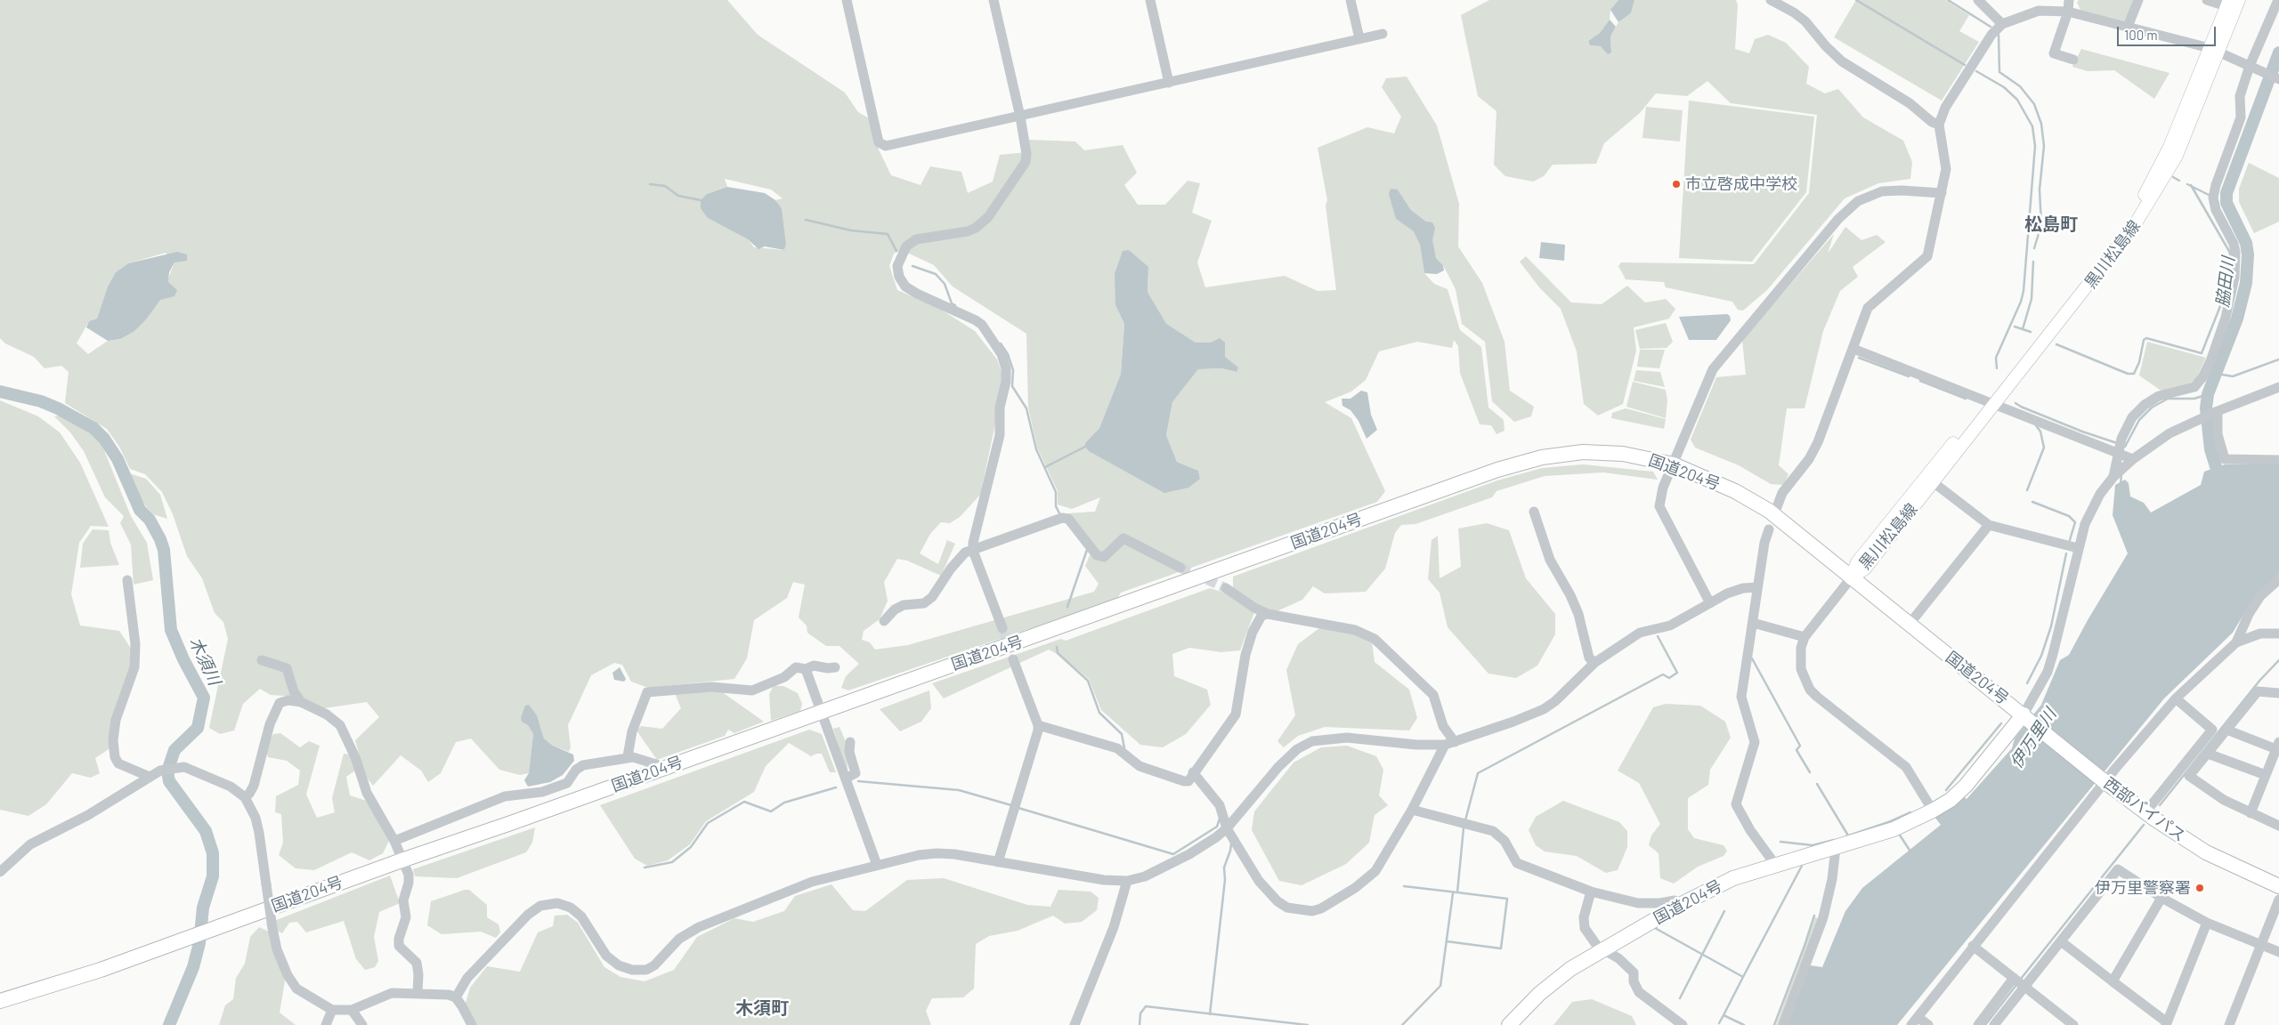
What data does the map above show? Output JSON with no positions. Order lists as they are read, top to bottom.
{
  "streets": {
    "highway": ["国道204号", "西部バイパス"],
    "main road": ["黒川松島線"]
  },
  "crossings": [
    ["黒川松島線", "国道204号"],
    ["国道204号", "西部バイパス"]
  ],
  "districts": ["松島町", "木須町"],
  "water": ["脇田川", "木須川", "伊万里川"],
  "places": ["市立啓成中学校", "伊万里警察署"],
  "scale_bar": "100 m"
}
